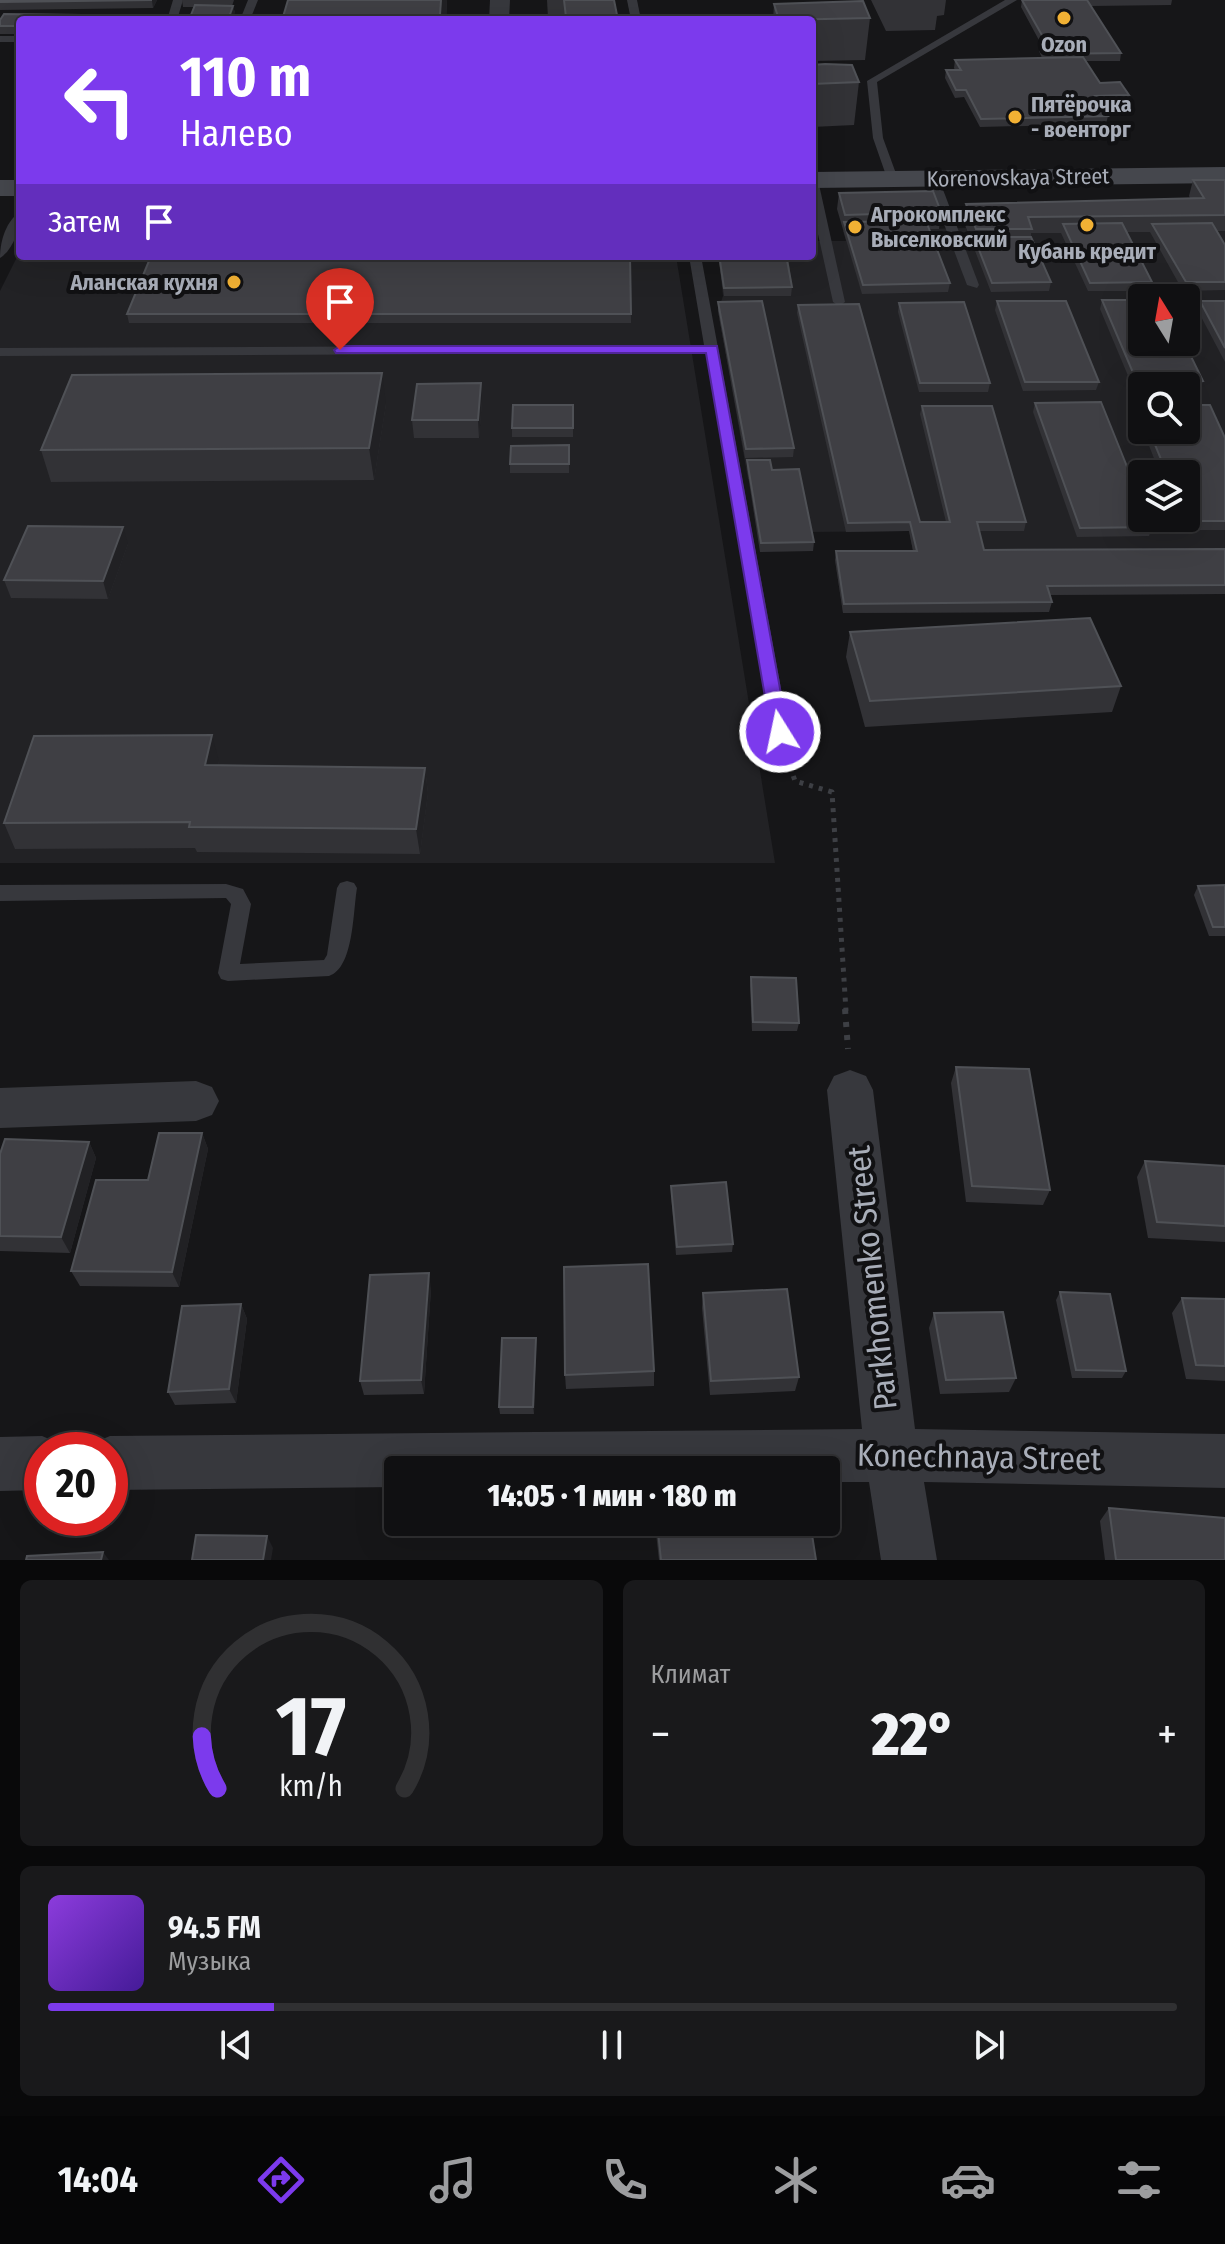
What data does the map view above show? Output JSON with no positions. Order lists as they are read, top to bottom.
{
  "streets": {
    "street": ["Korenovskaya Street", "Parkhomenko Street", "Konechnaya Street"]
  },
  "crossings": [
    ["Parkhomenko Street", "Konechnaya Street"]
  ],
  "places": [
    "Ozon",
    "Пятёрочка - военторг",
    "Кубань кредит",
    "Агрокомплекс Выселковский",
    "Аланская кухня"
  ],
  "north": "top",
  "page": {
    "turn": ["110 m", "Налево"],
    "then": "Затем",
    "limit": "20",
    "trip": "14:05 · 1 мин · 180 m",
    "tile": "Климат",
    "heat": ["−", "22°", "+"],
    "song": ["94.5 FM", "Музыка"],
    "tabs": "14:04",
    "gauge": ["17", "km/h"]
  }
}
